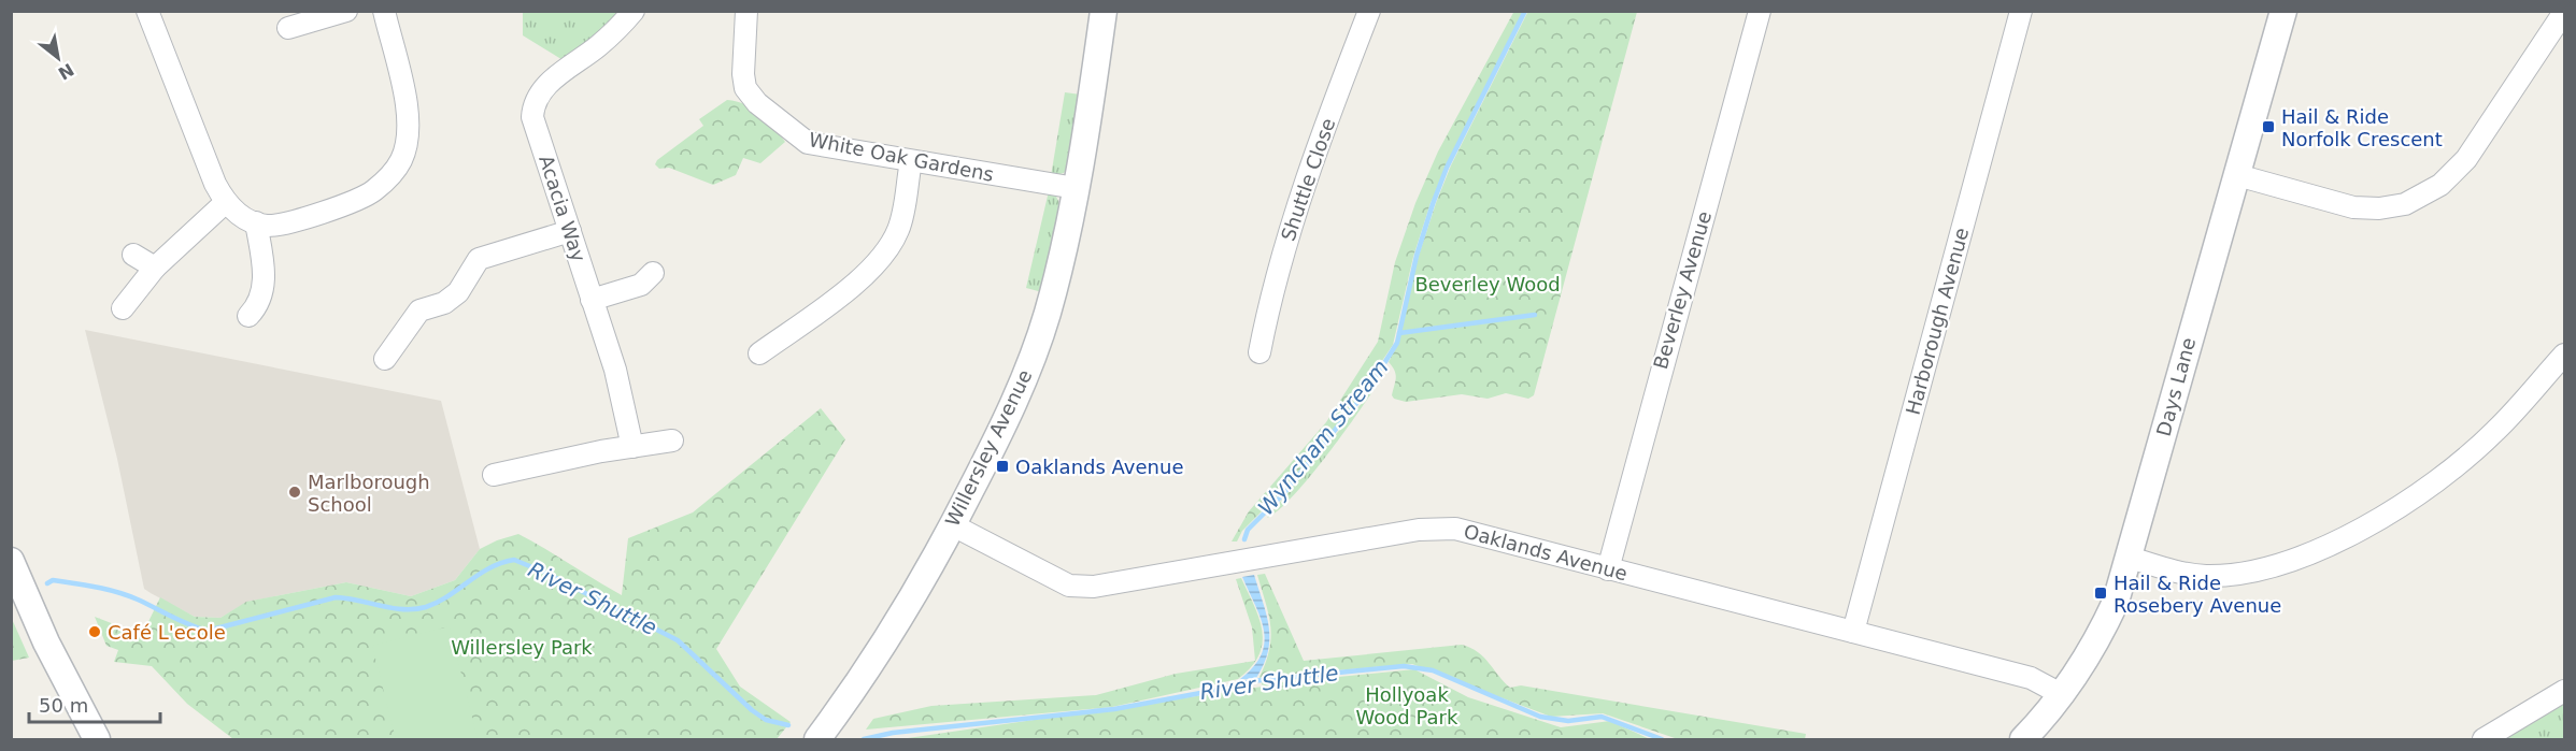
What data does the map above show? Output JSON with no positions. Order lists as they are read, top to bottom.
{
  "streets": {
    "street": [
      "White Oak Gardens",
      "Shuttle Close",
      "Acacia Way",
      "Beverley Avenue",
      "Harborough Avenue",
      "Days Lane",
      "Willersley Avenue",
      "Oaklands Avenue"
    ]
  },
  "crossings": [
    ["White Oak Gardens", "Willersley Avenue"],
    ["Beverley Avenue", "Oaklands Avenue"],
    ["Harborough Avenue", "Oaklands Avenue"],
    ["Days Lane", "Oaklands Avenue"],
    ["Willersley Avenue", "Oaklands Avenue"]
  ],
  "water": ["Wyncham Stream", "River Shuttle"],
  "parks": ["Beverley Wood", "Willersley Park", "Hollyoak Wood Park"],
  "places": {
    "transit": ["Hail & Ride Norfolk Crescent", "Oaklands Avenue", "Hail & Ride Rosebery Avenue"],
    "other": ["Marlborough School", "Café L'ecole"]
  },
  "scale_bar": "50 m",
  "north": "bottom right"
}
